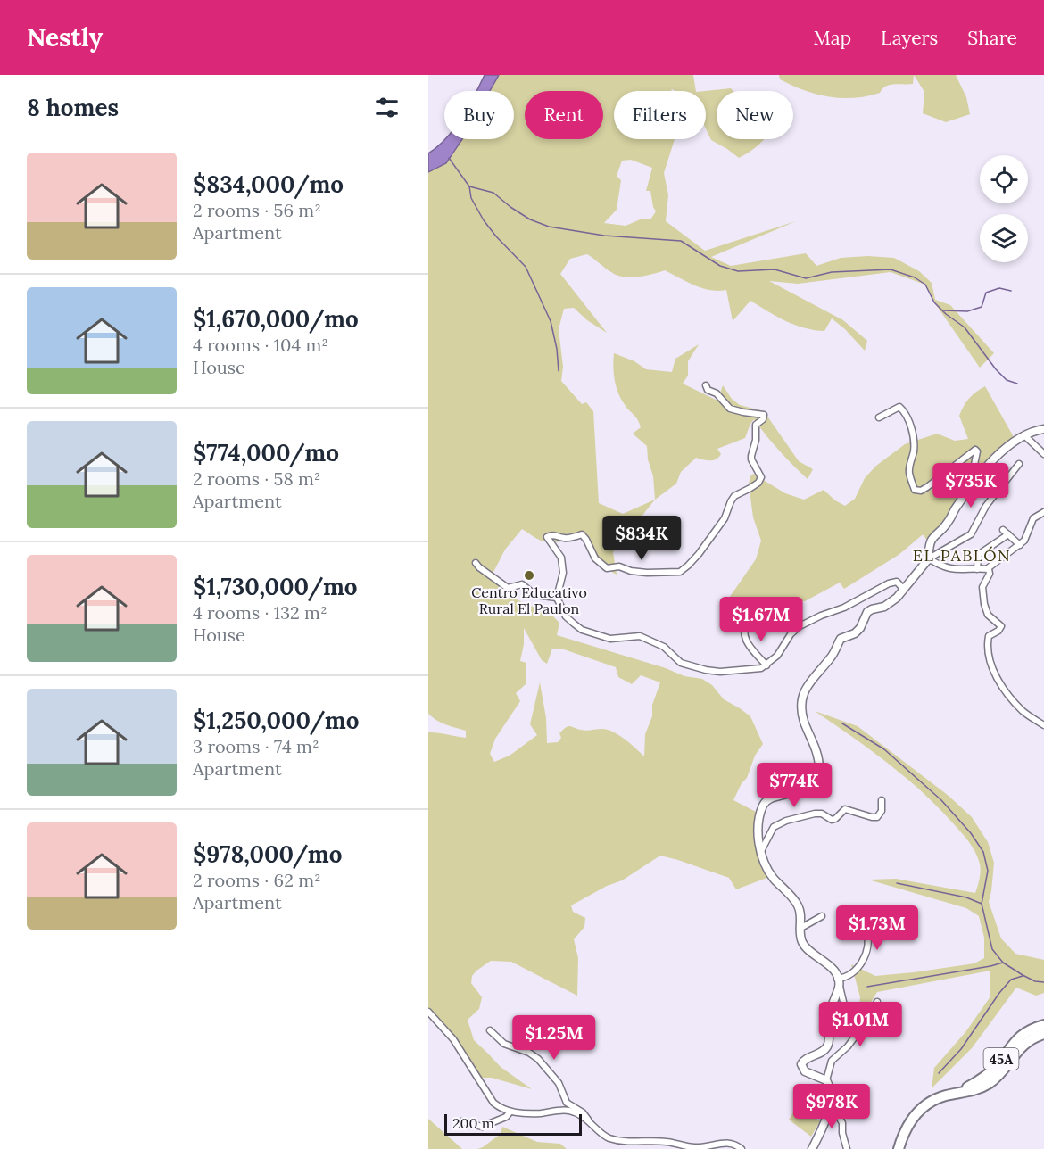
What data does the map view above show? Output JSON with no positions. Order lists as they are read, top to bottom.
{
  "streets": {
    "highway": ["45A"]
  },
  "districts": ["EL PABLÓN"],
  "places": ["Centro Educativo Rural El Paulon"],
  "scale_bar": "200 m",
  "page": {
    "header": "Nestly",
    "nav": ["Map", "Layers", "Share"],
    "heading": "8 homes",
    "chip": [
      "Buy",
      "Rent",
      "Filters",
      "New"
    ],
    "list": [
      {
        "name": "$834,000/mo",
        "note": "2 rooms · 56 m² · Apartment"
      },
      {
        "name": "$1,670,000/mo",
        "note": "4 rooms · 104 m² · House"
      },
      {
        "name": "$774,000/mo",
        "note": "2 rooms · 58 m² · Apartment"
      },
      {
        "name": "$1,730,000/mo",
        "note": "4 rooms · 132 m² · House"
      },
      {
        "name": "$1,250,000/mo",
        "note": "3 rooms · 74 m² · Apartment"
      },
      {
        "name": "$978,000/mo",
        "note": "2 rooms · 62 m² · Apartment"
      }
    ],
    "price": [
      "$735K",
      "$834K",
      "$1.67M",
      "$774K",
      "$1.73M",
      "$1.01M",
      "$1.25M",
      "$978K"
    ],
    "scale": "200 m"
  }
}
